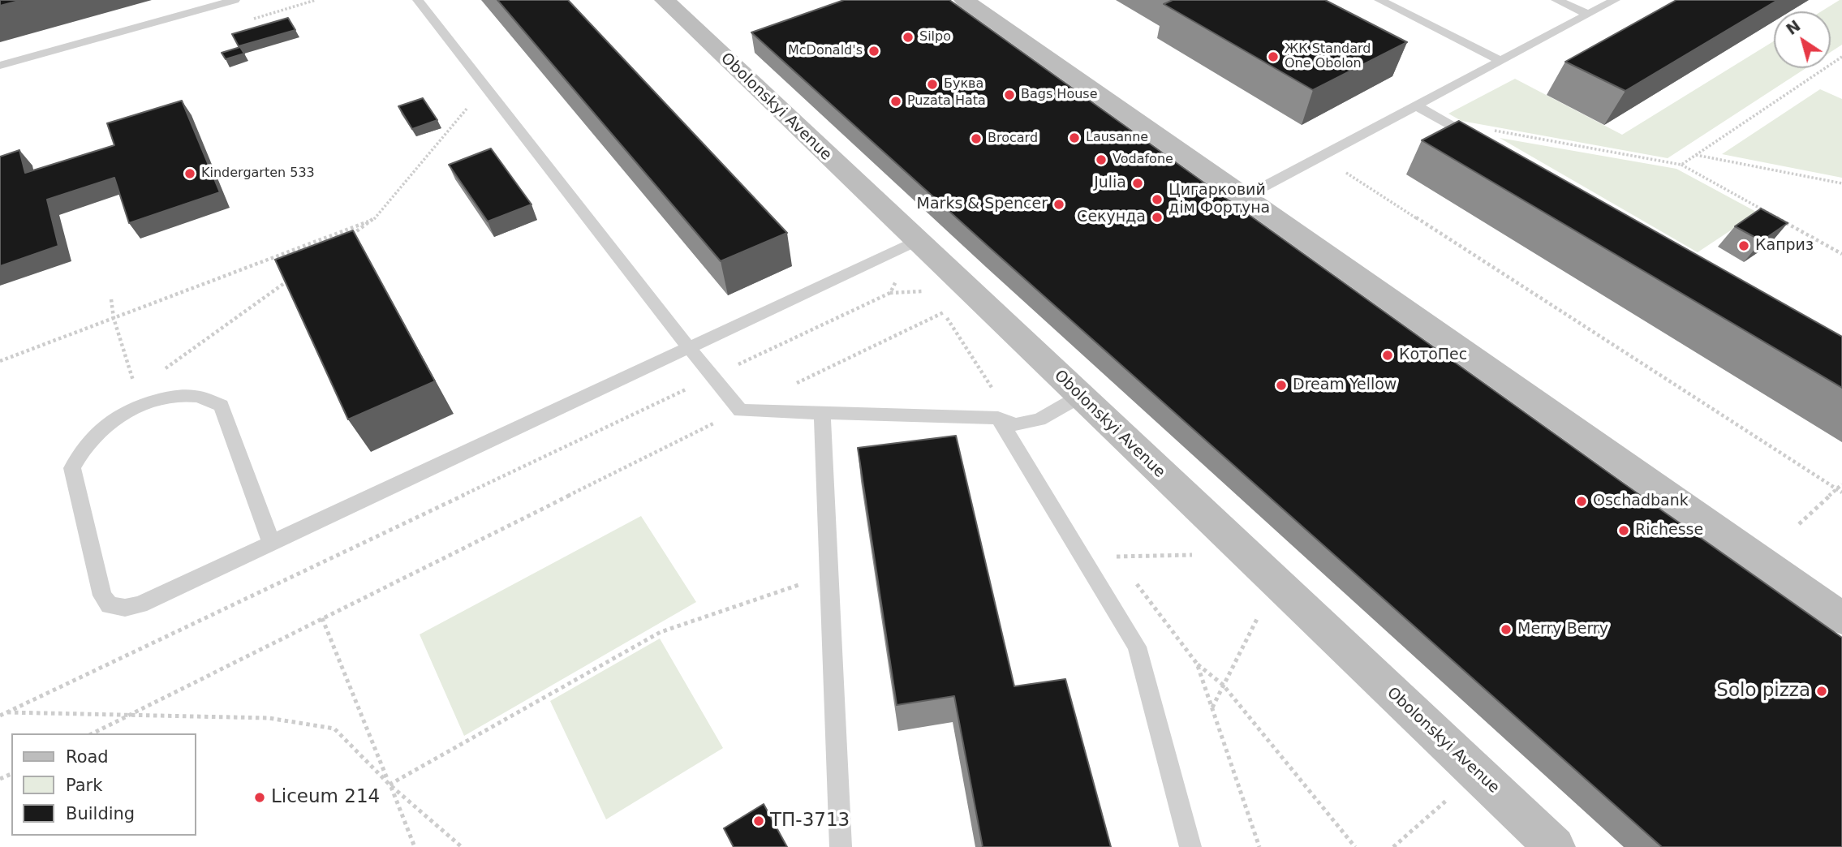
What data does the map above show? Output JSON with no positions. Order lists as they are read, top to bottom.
{
  "streets": {
    "main road": ["Obolonskyi Avenue"]
  },
  "places": [
    "Silpo",
    "McDonald's",
    "ЖК Standard One Obolon",
    "Буква",
    "Bags House",
    "Puzata Hata",
    "Lausanne",
    "Brocard",
    "Vodafone",
    "Kindergarten 533",
    "Julia",
    "Цигарковий дім Фортуна",
    "Marks & Spencer",
    "Секунда",
    "Каприз",
    "КотоПес",
    "Dream Yellow",
    "Oschadbank",
    "Richesse",
    "Merry Berry",
    "Solo pizza",
    "Liceum 214",
    "ТП-3713"
  ],
  "legend": ["Road", "Park", "Building"],
  "north": "top left"
}
